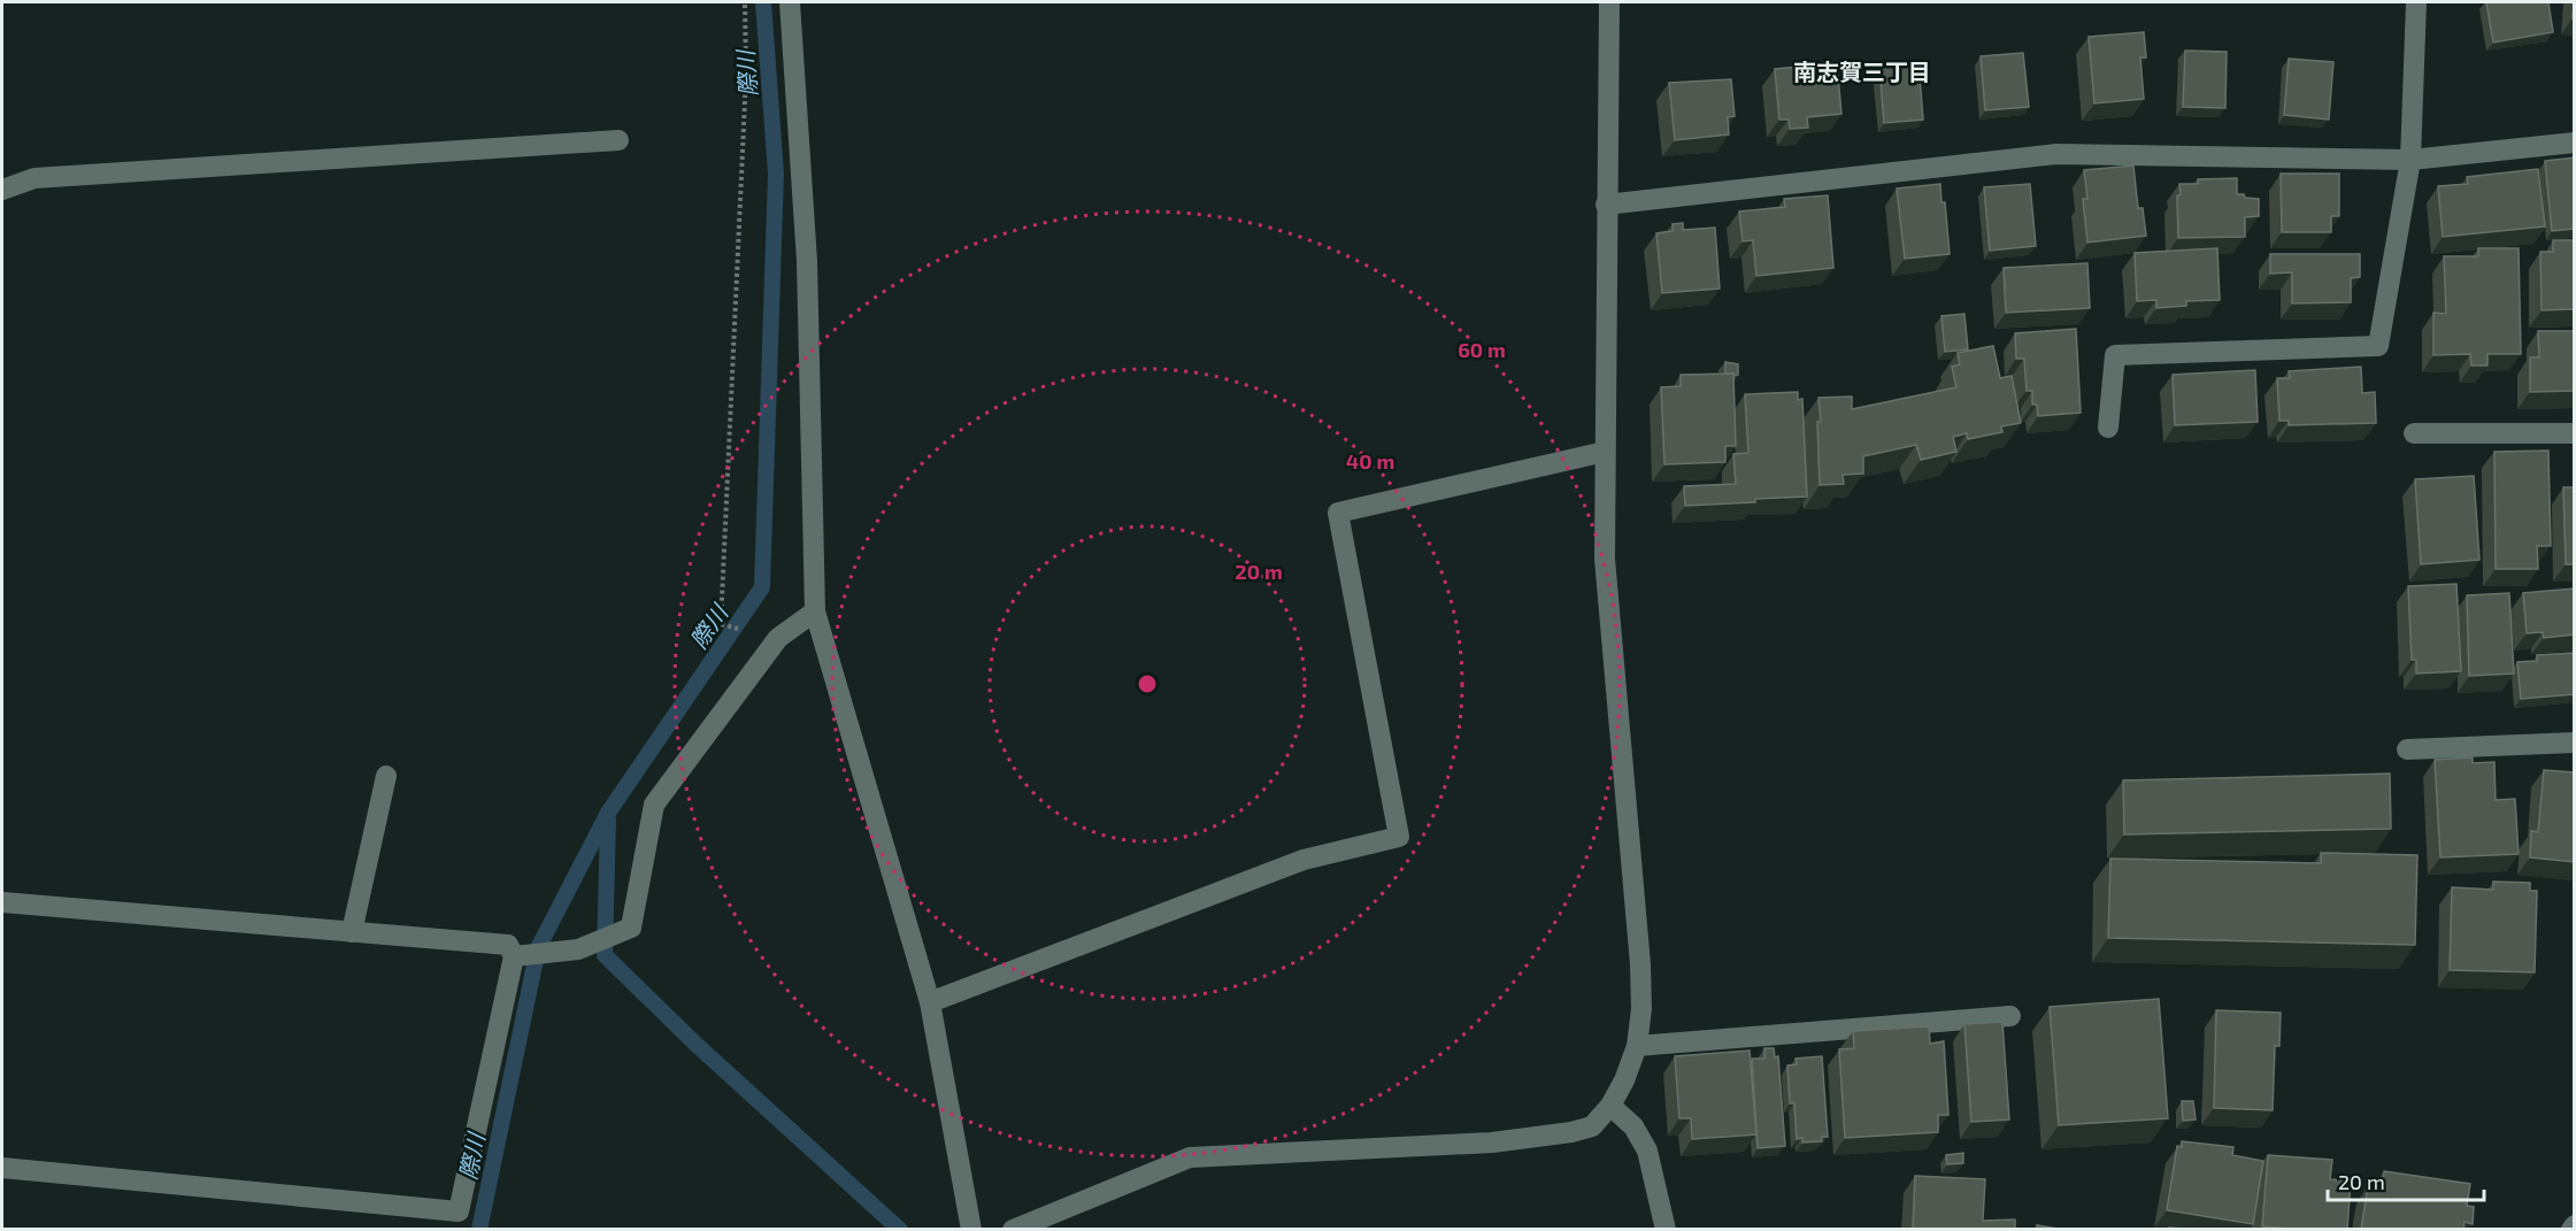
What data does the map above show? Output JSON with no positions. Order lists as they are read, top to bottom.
{
  "districts": ["南志賀三丁目"],
  "water": ["際川"],
  "scale_bar": "20 m",
  "rings": ["60 m", "40 m", "20 m"]
}
